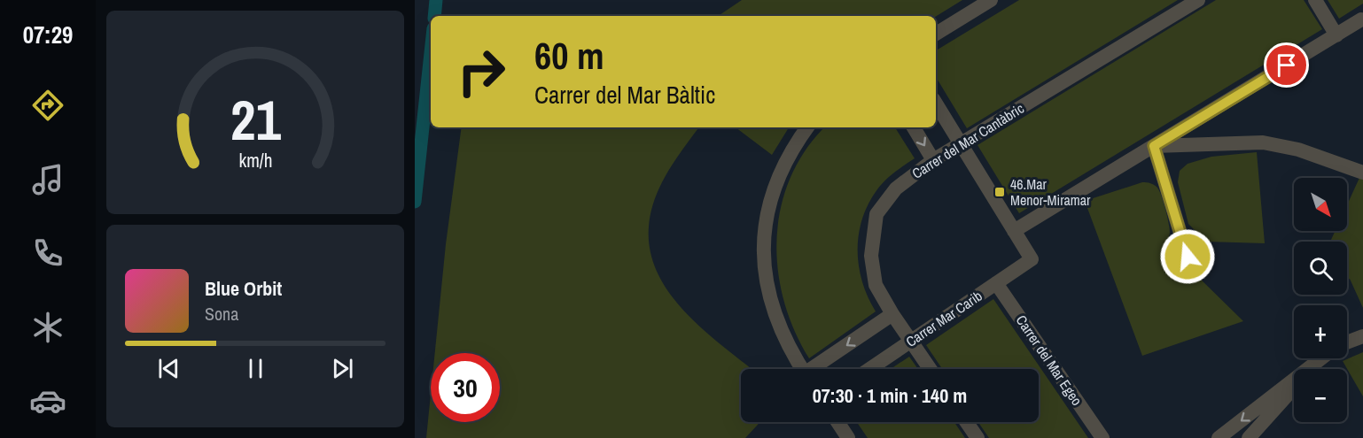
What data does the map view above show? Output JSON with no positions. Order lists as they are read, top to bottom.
{
  "streets": {
    "street": ["Carrer del Mar Cantàbric", "Carrer Mar Carib", "Carrer del Mar Egeo"]
  },
  "crossings": [
    ["Carrer del Mar Cantàbric", "Carrer Mar Carib"],
    ["Carrer Mar Carib", "Carrer del Mar Egeo"]
  ],
  "places": {
    "transit": ["46.Mar Menor-Miramar"]
  },
  "north": "bottom right",
  "page": {
    "tabs": "07:29",
    "turn": ["60 m", "Carrer del Mar Bàltic"],
    "map_buttons": ["+", "−"],
    "song": ["Blue Orbit", "Sona"],
    "limit": "30",
    "trip": "07:30 · 1 min · 140 m",
    "gauge": ["21", "km/h"]
  }
}
